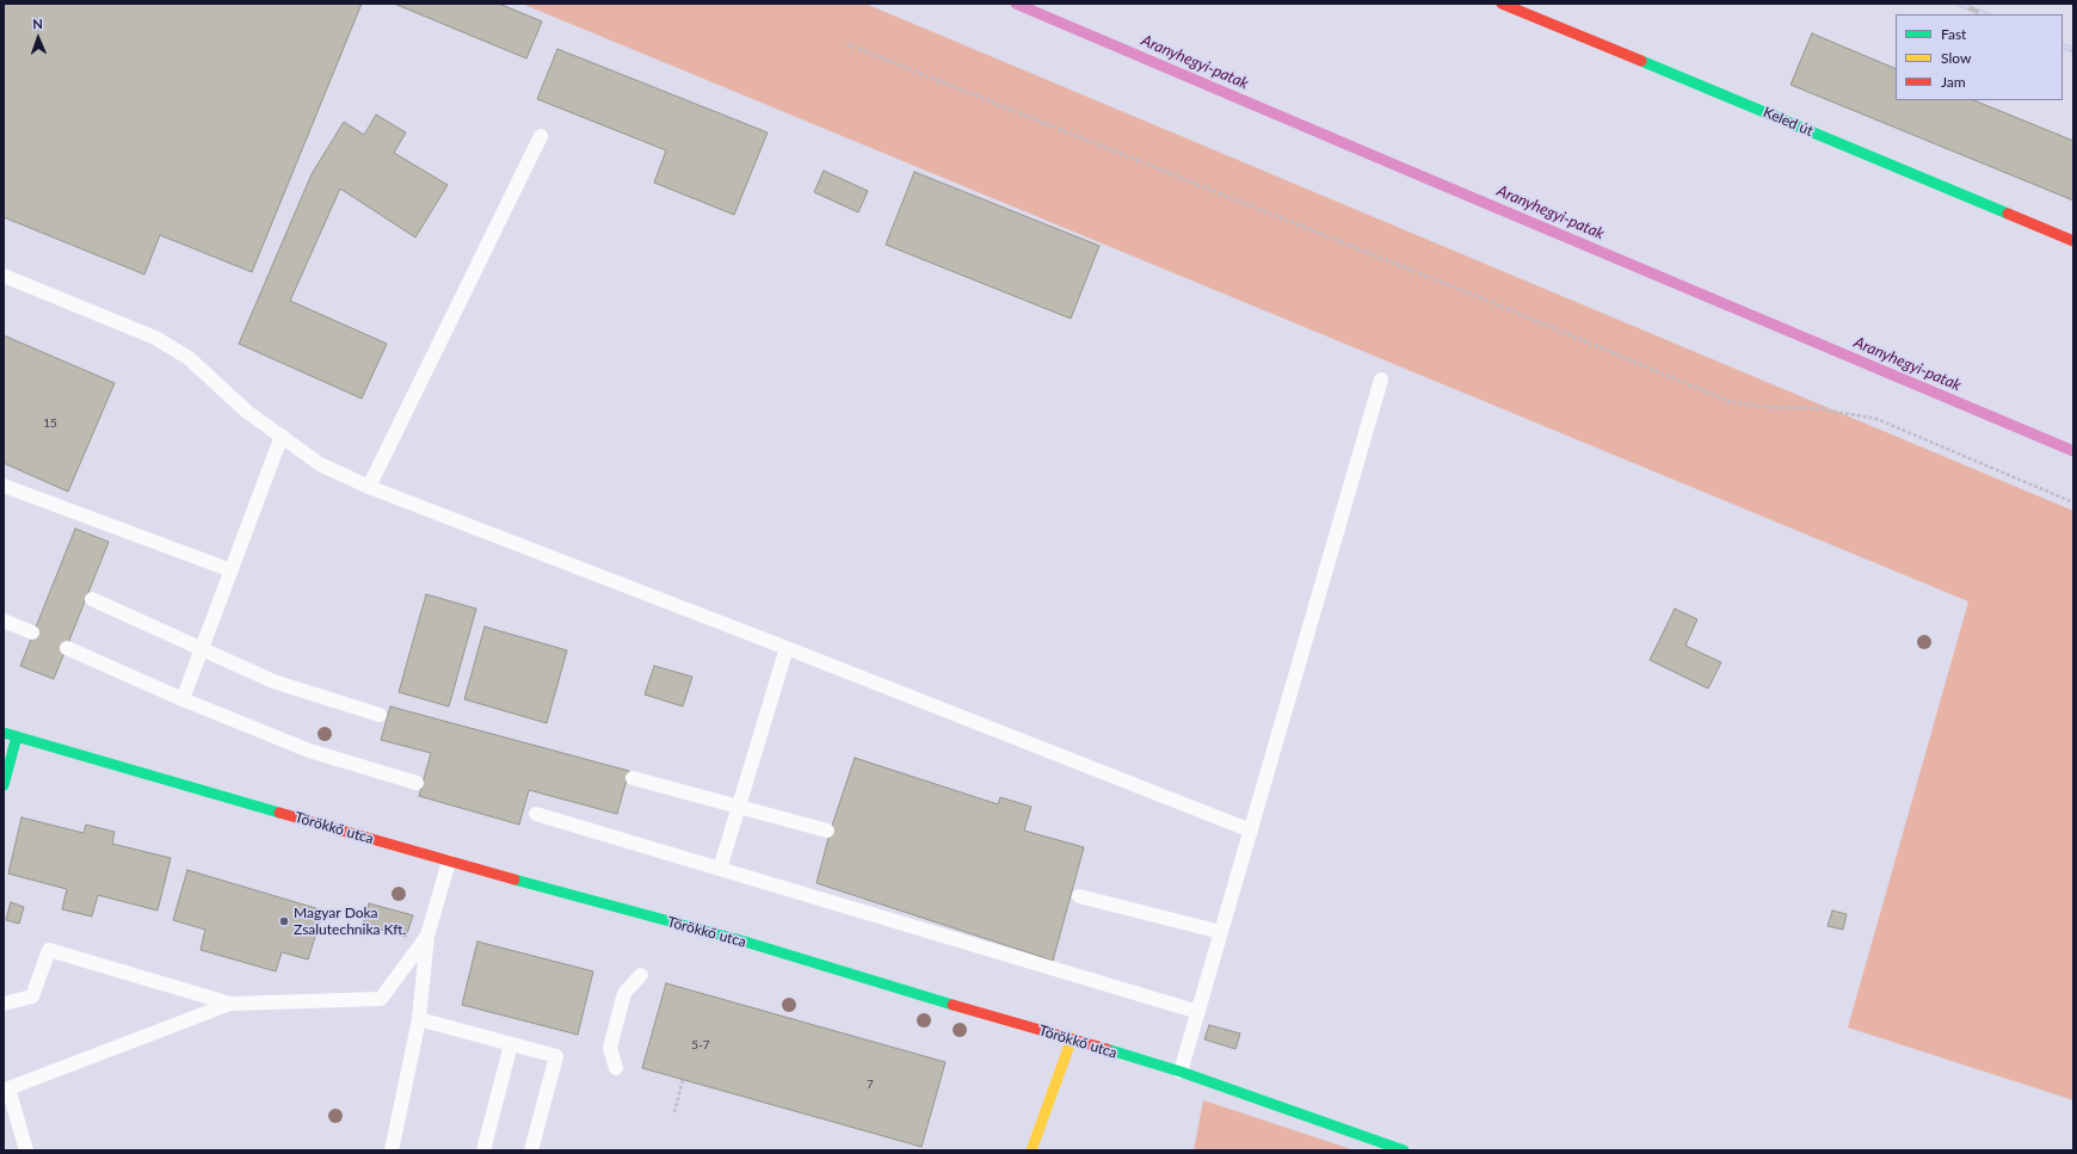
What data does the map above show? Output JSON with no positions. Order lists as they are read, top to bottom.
{
  "streets": {
    "street": ["Keled út", "Törökkő utca"]
  },
  "water": ["Aranyhegyi-patak"],
  "places": ["Magyar Doka Zsalutechnika Kft."],
  "house_numbers": ["15", "5-7", "7"],
  "legend": ["Fast", "Slow", "Jam"],
  "north": "top"
}
